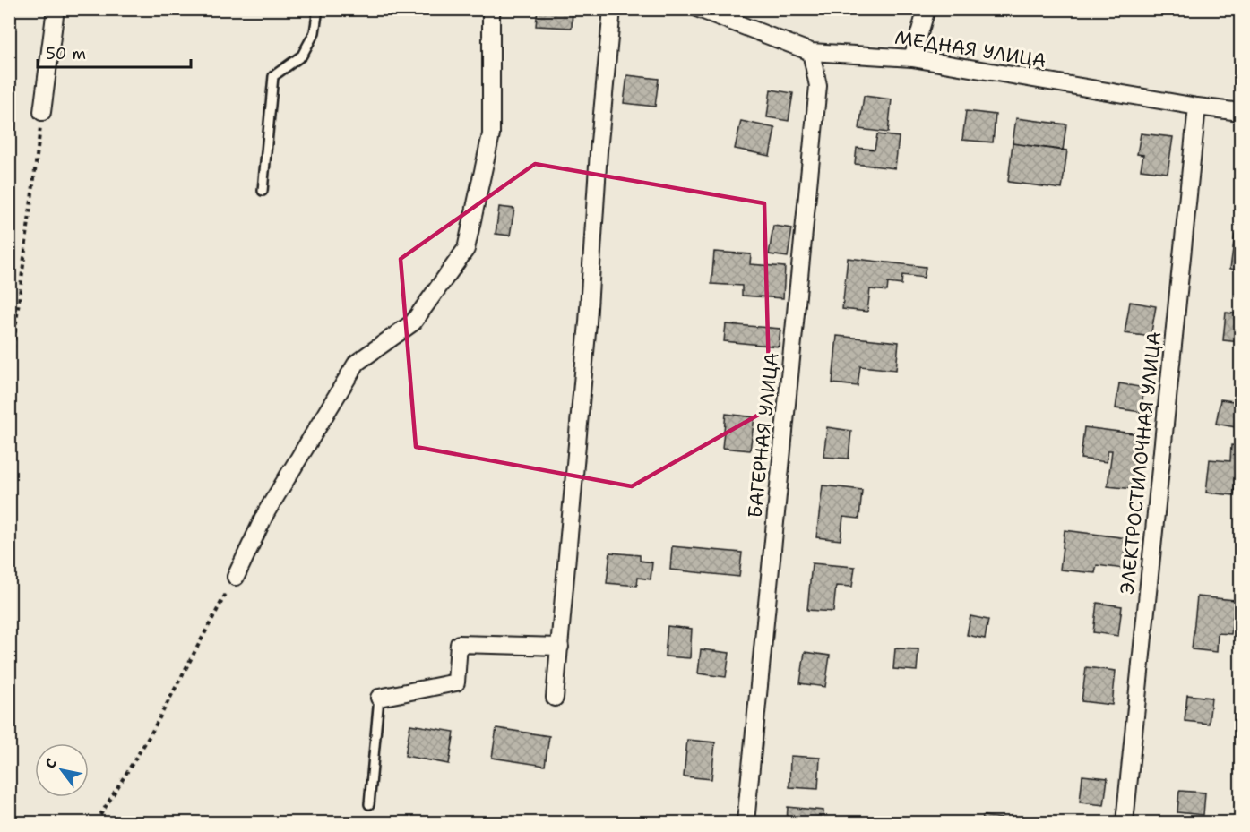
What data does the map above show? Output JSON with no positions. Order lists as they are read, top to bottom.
{
  "streets": {
    "street": ["МЕДНАЯ УЛИЦА", "БАГЕРНАЯ УЛИЦА", "ЭЛЕКТРОСТИЛОЧНАЯ УЛИЦА"]
  },
  "crossings": [
    ["МЕДНАЯ УЛИЦА", "БАГЕРНАЯ УЛИЦА"],
    ["МЕДНАЯ УЛИЦА", "ЭЛЕКТРОСТИЛОЧНАЯ УЛИЦА"]
  ],
  "scale_bar": "50 m",
  "north": "top left"
}
